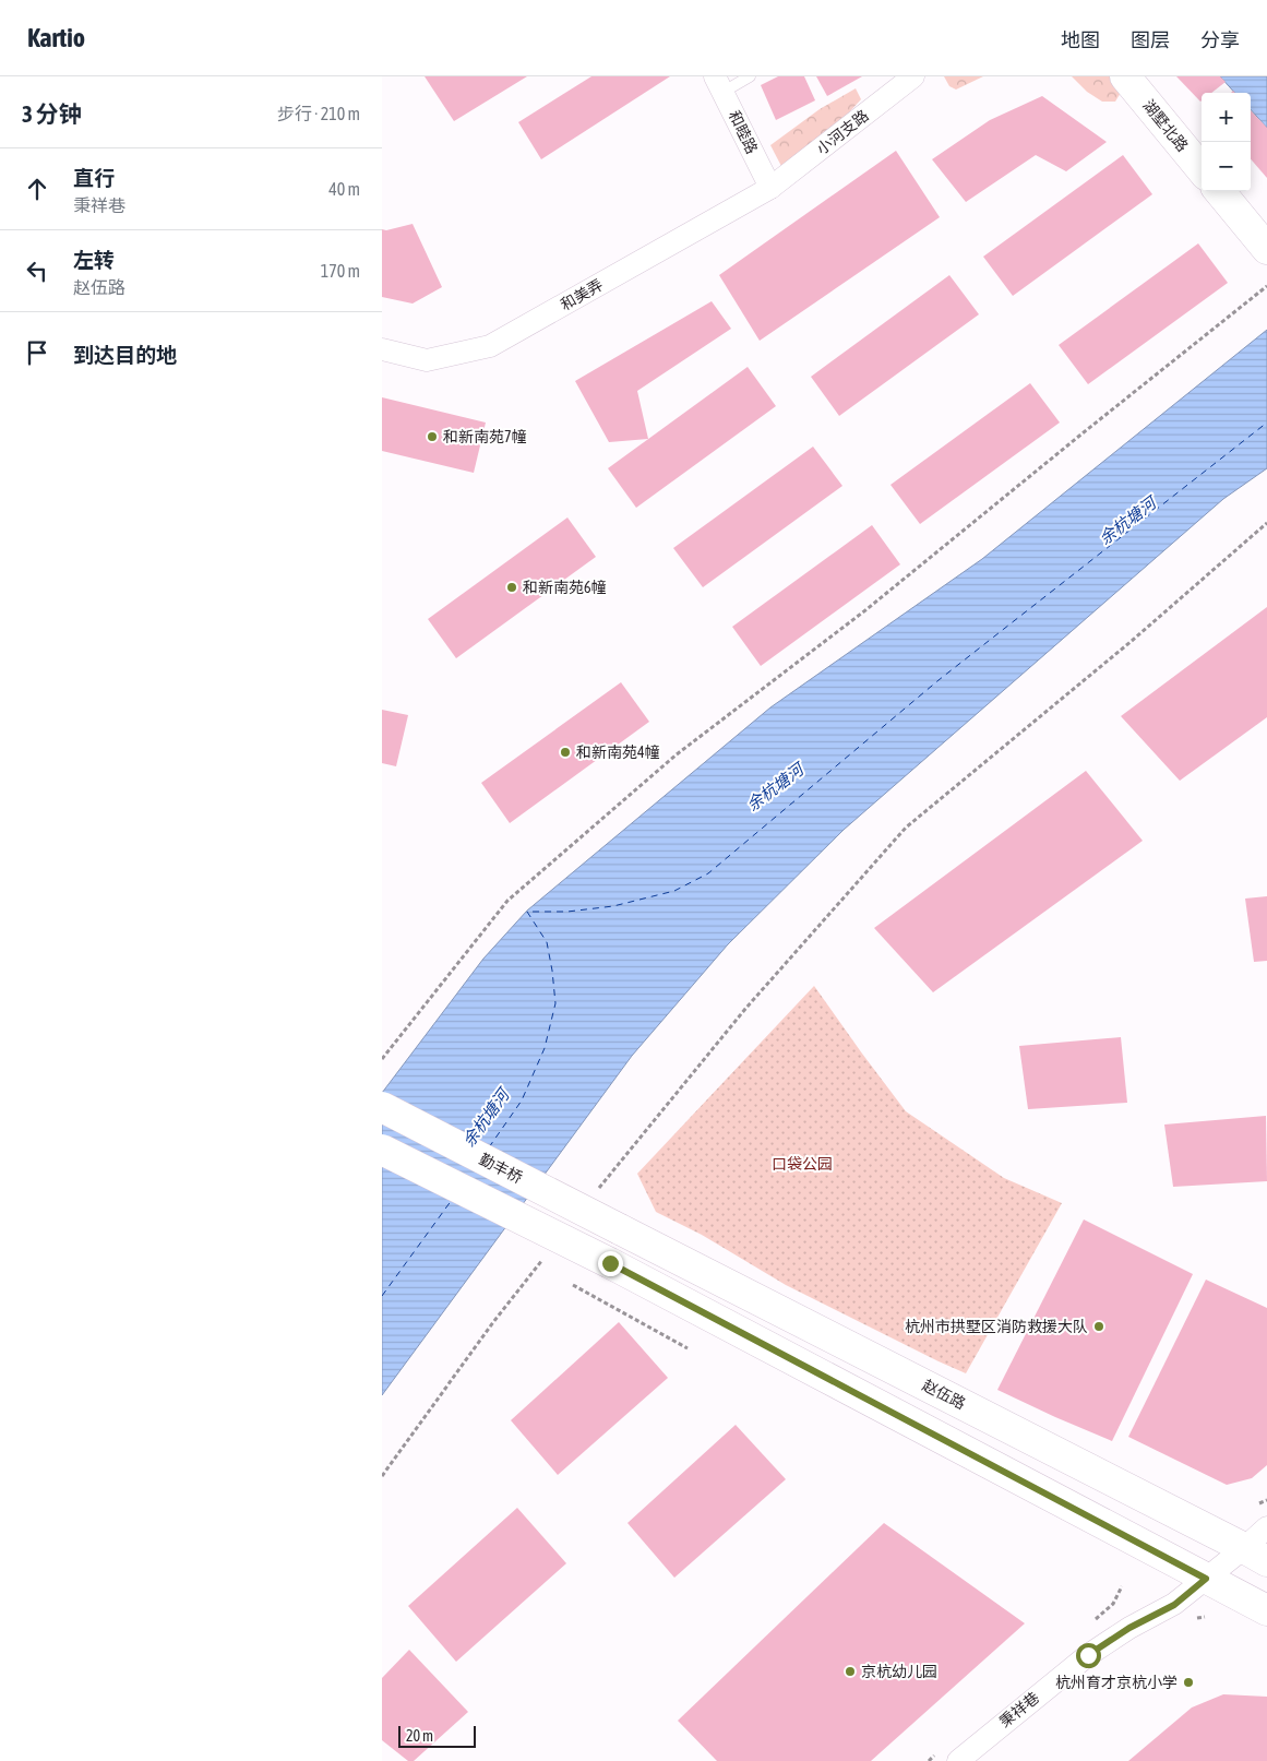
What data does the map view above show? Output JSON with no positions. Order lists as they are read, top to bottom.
{
  "streets": {
    "main road": ["湖墅北路", "勤丰桥", "赵伍路"],
    "street": [
      "和睦路",
      "小河支路",
      "和美弄",
      "秉祥巷"
    ]
  },
  "crossings": [
    ["和睦路", "小河支路"],
    ["和睦路", "和美弄"],
    ["小河支路", "和美弄"],
    ["勤丰桥", "赵伍路"],
    ["赵伍路", "秉祥巷"]
  ],
  "water": ["余杭塘河"],
  "parks": ["口袋公园"],
  "places": [
    "和新南苑7幢",
    "和新南苑6幢",
    "和新南苑4幢",
    "杭州市拱墅区消防救援大队",
    "京杭幼儿园",
    "杭州育才京杭小学"
  ],
  "scale_bar": "20 m",
  "page": {
    "header": "Kartio",
    "nav": ["地图", "图层", "分享"],
    "heading": ["3 分钟", "步行 · 210 m"],
    "map_buttons": ["+", "−"],
    "list": [
      ["直行", "秉祥巷", "40 m"],
      ["左转", "赵伍路", "170 m"],
      "到达目的地"
    ],
    "scale": "20 m"
  }
}
